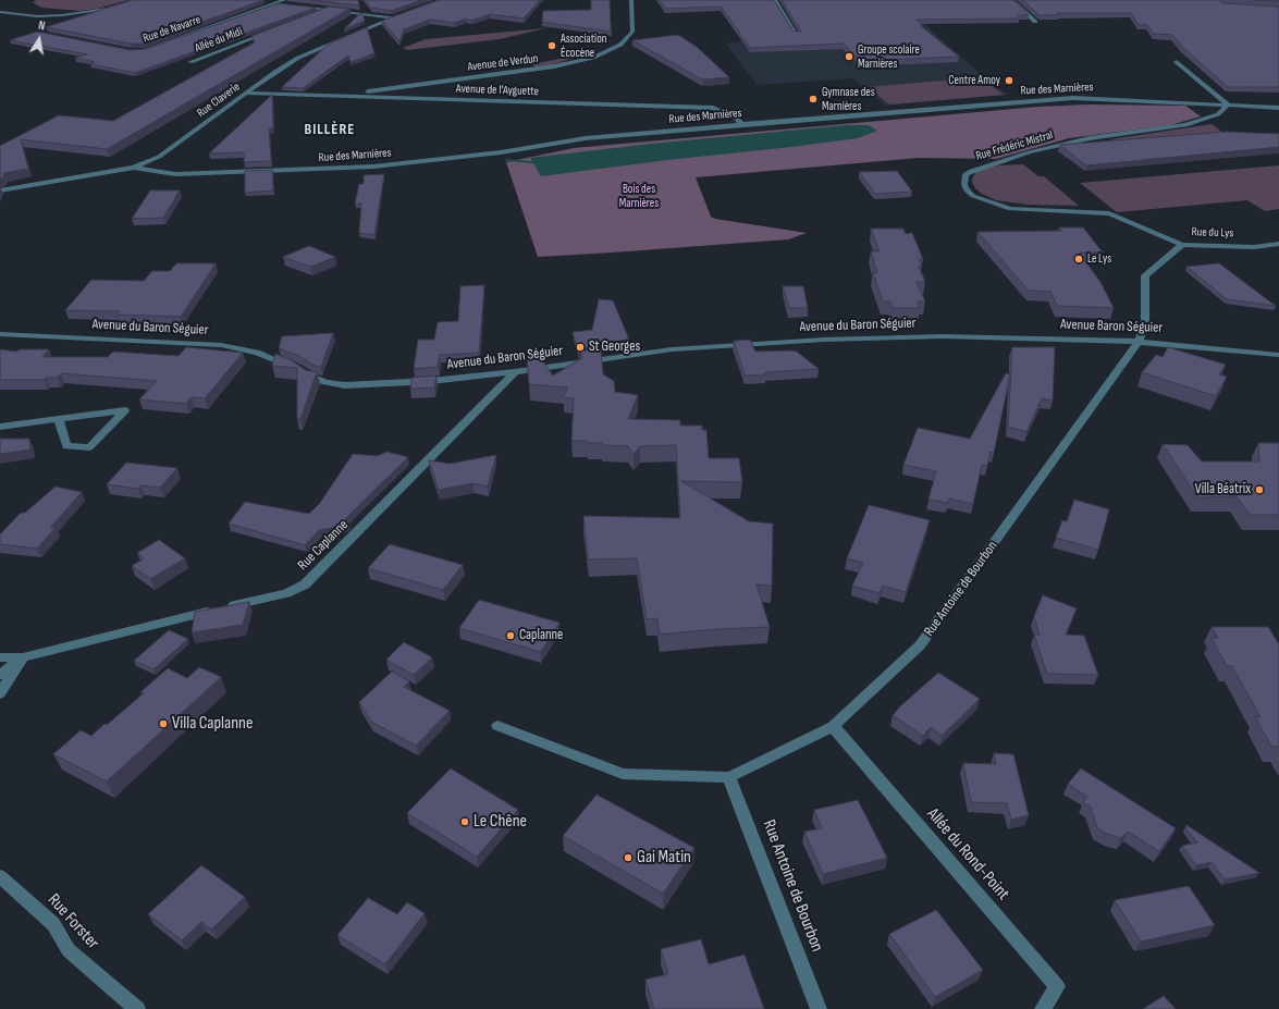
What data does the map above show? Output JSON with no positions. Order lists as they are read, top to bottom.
{
  "streets": {
    "street": [
      "Rue de Navarre",
      "Allée du Midi",
      "Avenue de Verdun",
      "Rue des Marnières",
      "Avenue de l'Ayguette",
      "Rue Claverie",
      "Rue Frédéric Mistral",
      "Rue du Lys",
      "Avenue du Baron Séguier",
      "Avenue Baron Séguier",
      "Rue Caplanne",
      "Rue Antoine de Bourbon",
      "Allée du Rond-Point",
      "Rue Forster"
    ]
  },
  "crossings": [
    ["Avenue de Verdun", "Avenue de l'Ayguette"],
    ["Rue des Marnières", "Avenue de l'Ayguette"],
    ["Rue des Marnières", "Rue Claverie"],
    ["Rue des Marnières", "Rue Frédéric Mistral"],
    ["Avenue de l'Ayguette", "Rue Claverie"],
    ["Rue Frédéric Mistral", "Rue du Lys"],
    ["Rue du Lys", "Avenue Baron Séguier"],
    ["Rue du Lys", "Rue Antoine de Bourbon"],
    ["Avenue du Baron Séguier", "Avenue Baron Séguier"],
    ["Avenue du Baron Séguier", "Rue Caplanne"],
    ["Avenue Baron Séguier", "Rue Antoine de Bourbon"],
    ["Rue Antoine de Bourbon", "Allée du Rond-Point"]
  ],
  "districts": ["BILLÈRE"],
  "parks": ["Bois des Marnières"],
  "places": [
    "Association Écocène",
    "Groupe scolaire Marnières",
    "Centre Amoy",
    "Gymnase des Marnières",
    "Le Lys",
    "St Georges",
    "Villa Béatrix",
    "Caplanne",
    "Villa Caplanne",
    "Le Chêne",
    "Gai Matin"
  ],
  "north": "top"
}
